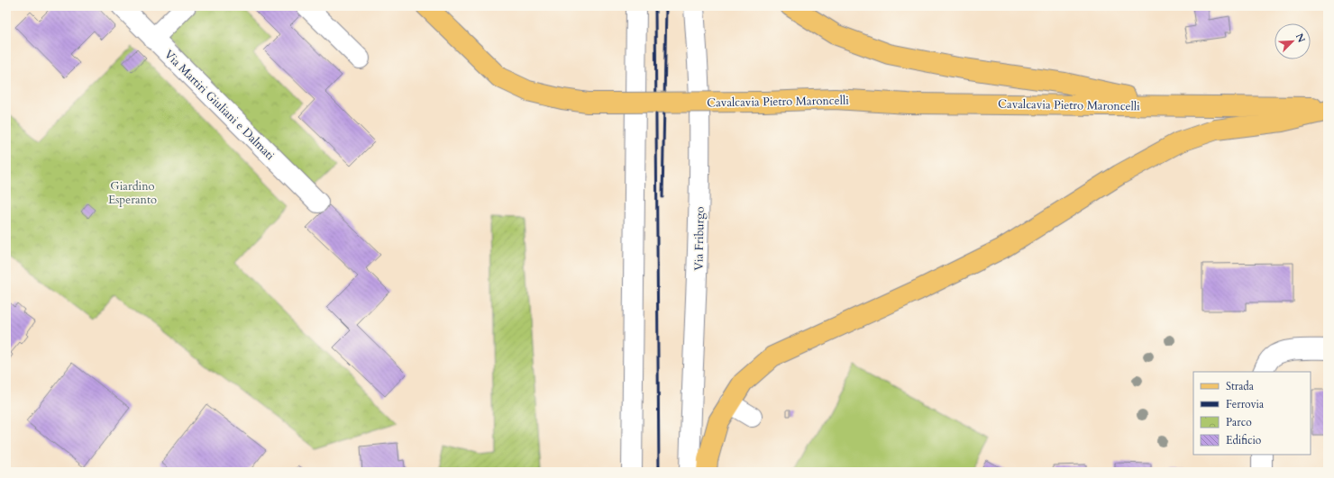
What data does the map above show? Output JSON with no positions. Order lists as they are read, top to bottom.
{
  "streets": {
    "main road": ["Cavalcavia Pietro Maroncelli"],
    "street": ["Via Martiri Giuliani e Dalmati", "Via Friburgo"]
  },
  "parks": ["Giardino Esperanto"],
  "legend": [
    "Strada",
    "Ferrovia",
    "Parco",
    "Edificio"
  ],
  "north": "top right"
}
